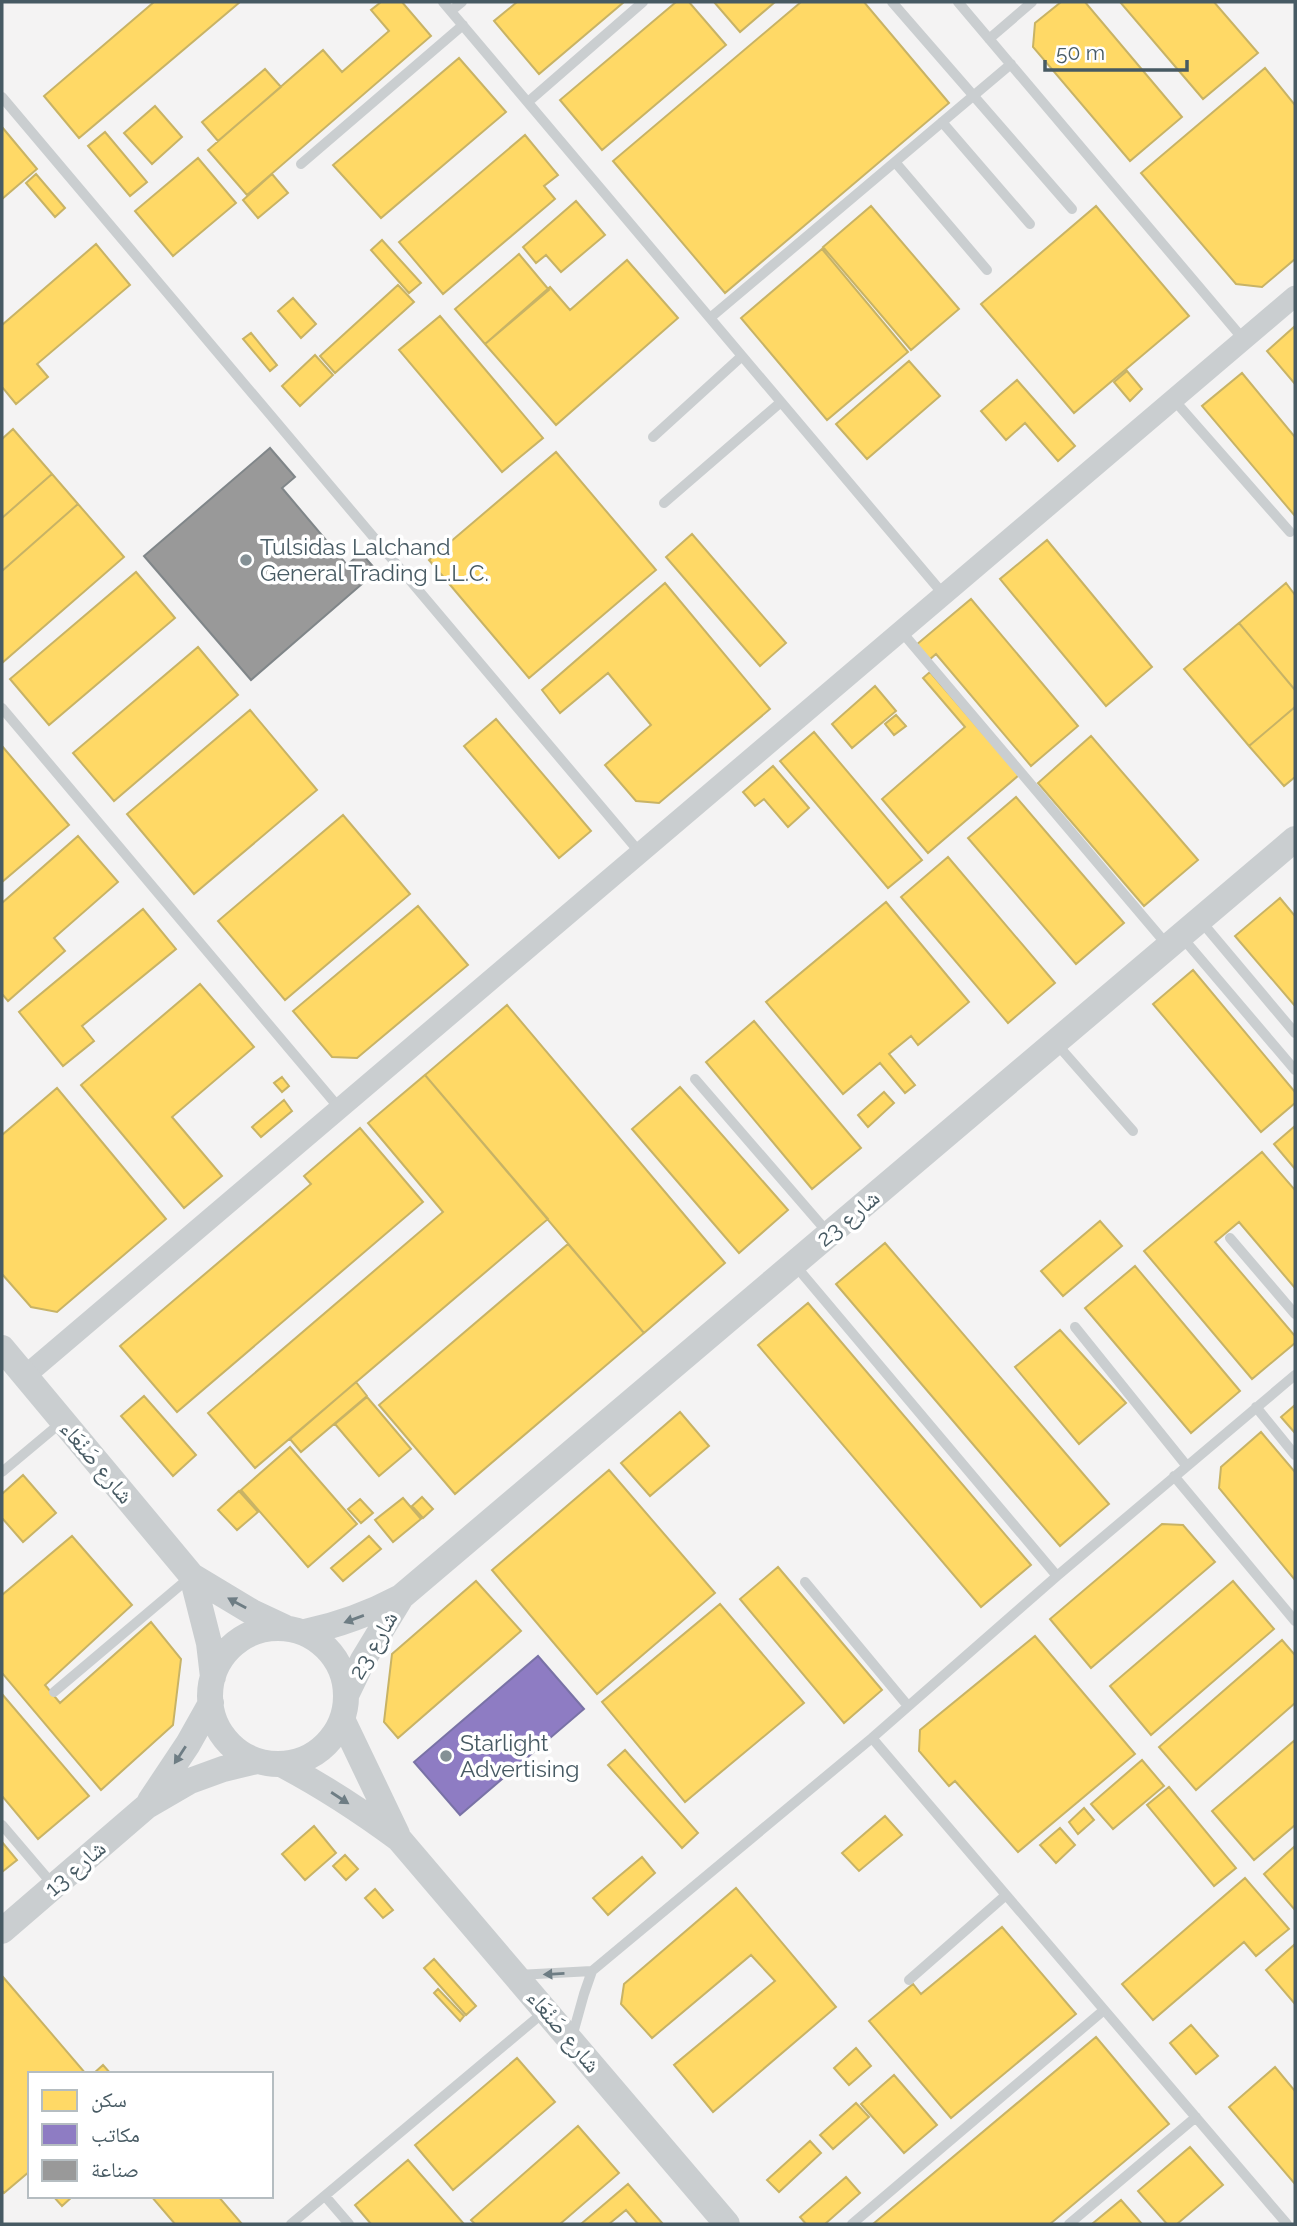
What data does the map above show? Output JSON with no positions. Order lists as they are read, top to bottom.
{
  "streets": {
    "street": ["شارع 23", "شارع صَنْعَاء", "شارع 13"]
  },
  "crossings": [
    ["شارع 23", "شارع صَنْعَاء"],
    ["شارع 23", "شارع 13"],
    ["شارع صَنْعَاء", "شارع 13"]
  ],
  "places": ["Tulsidas Lalchand General Trading L.L.C.", "Starlight Advertising"],
  "legend": ["سكن", "مكاتب", "صناعة"],
  "scale_bar": "50 m"
}
